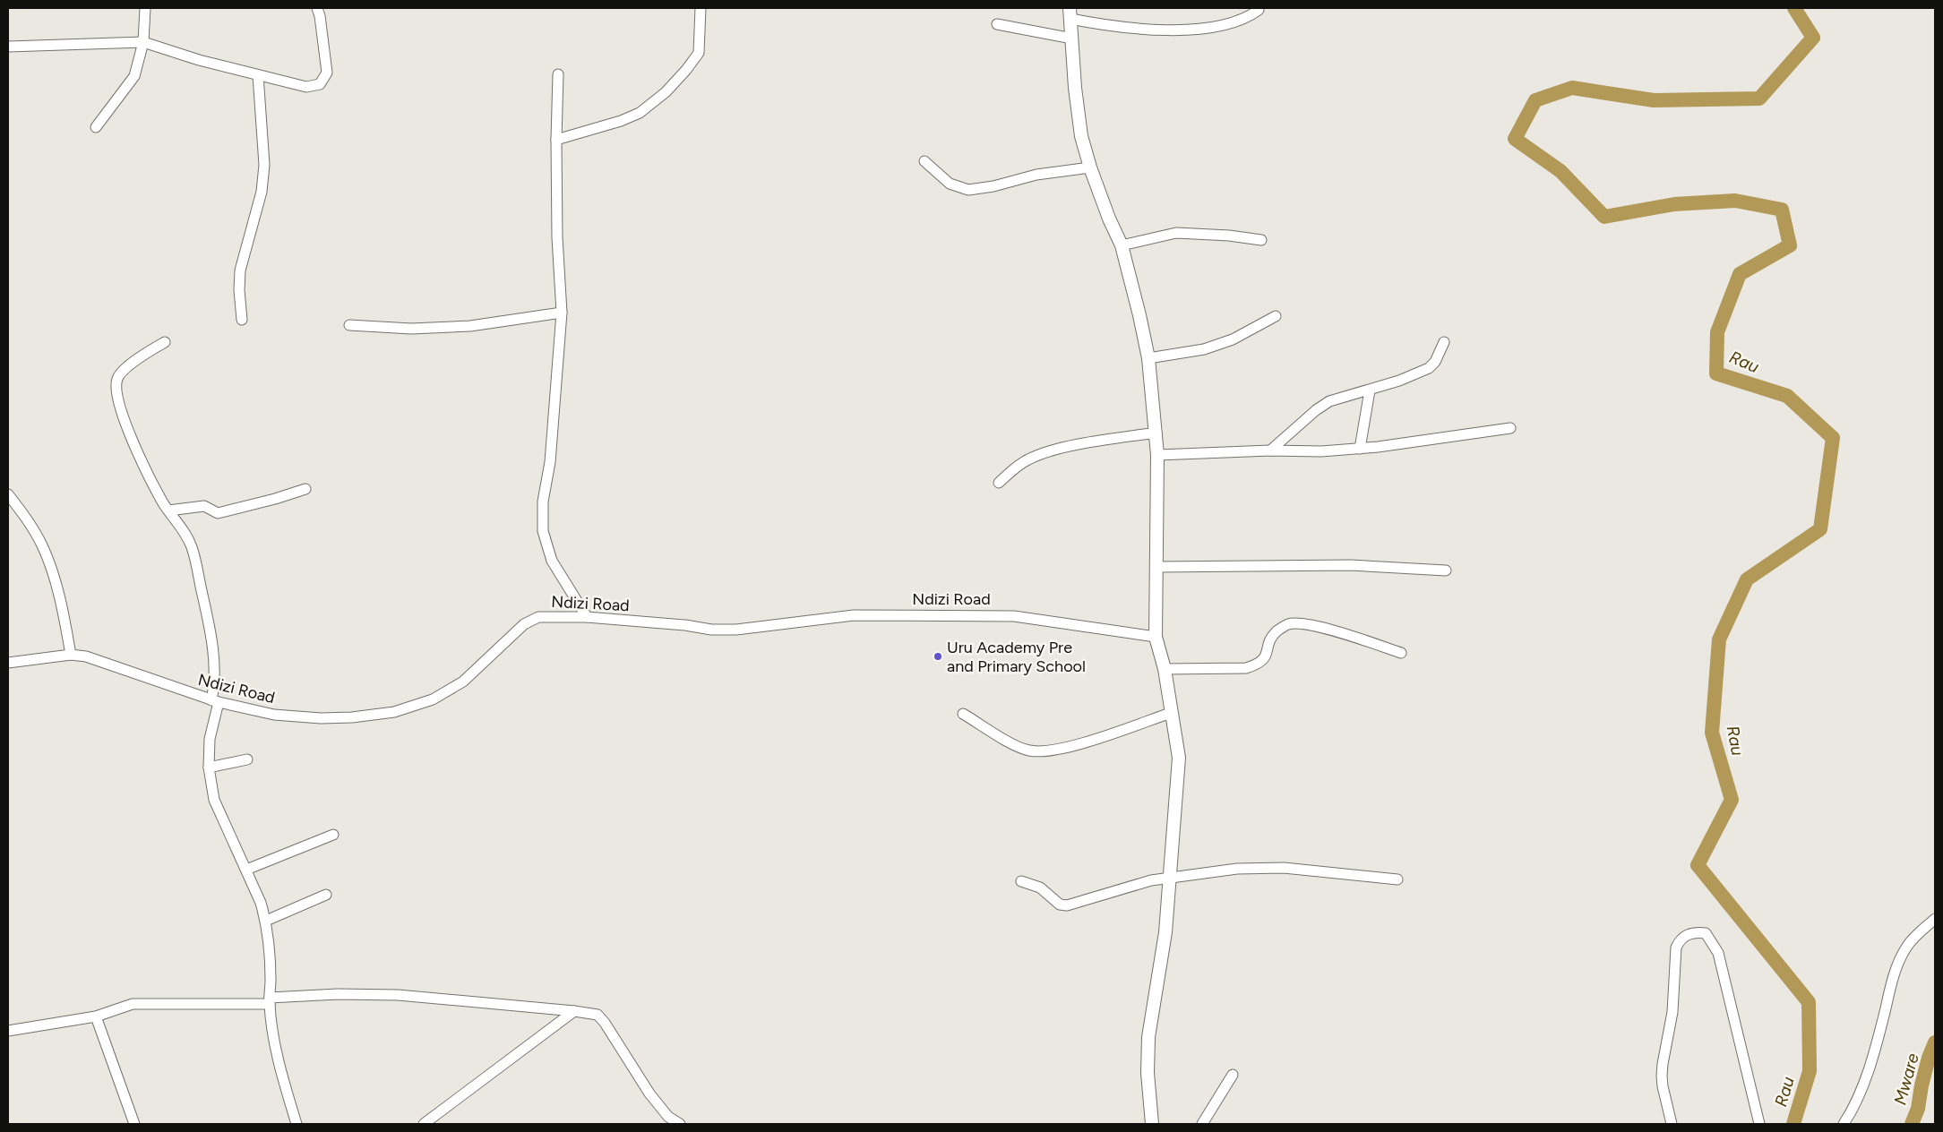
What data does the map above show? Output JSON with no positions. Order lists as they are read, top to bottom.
{
  "streets": {
    "street": ["Ndizi Road"]
  },
  "water": ["Rau", "Mware"],
  "places": ["Uru Academy Pre and Primary School"]
}
